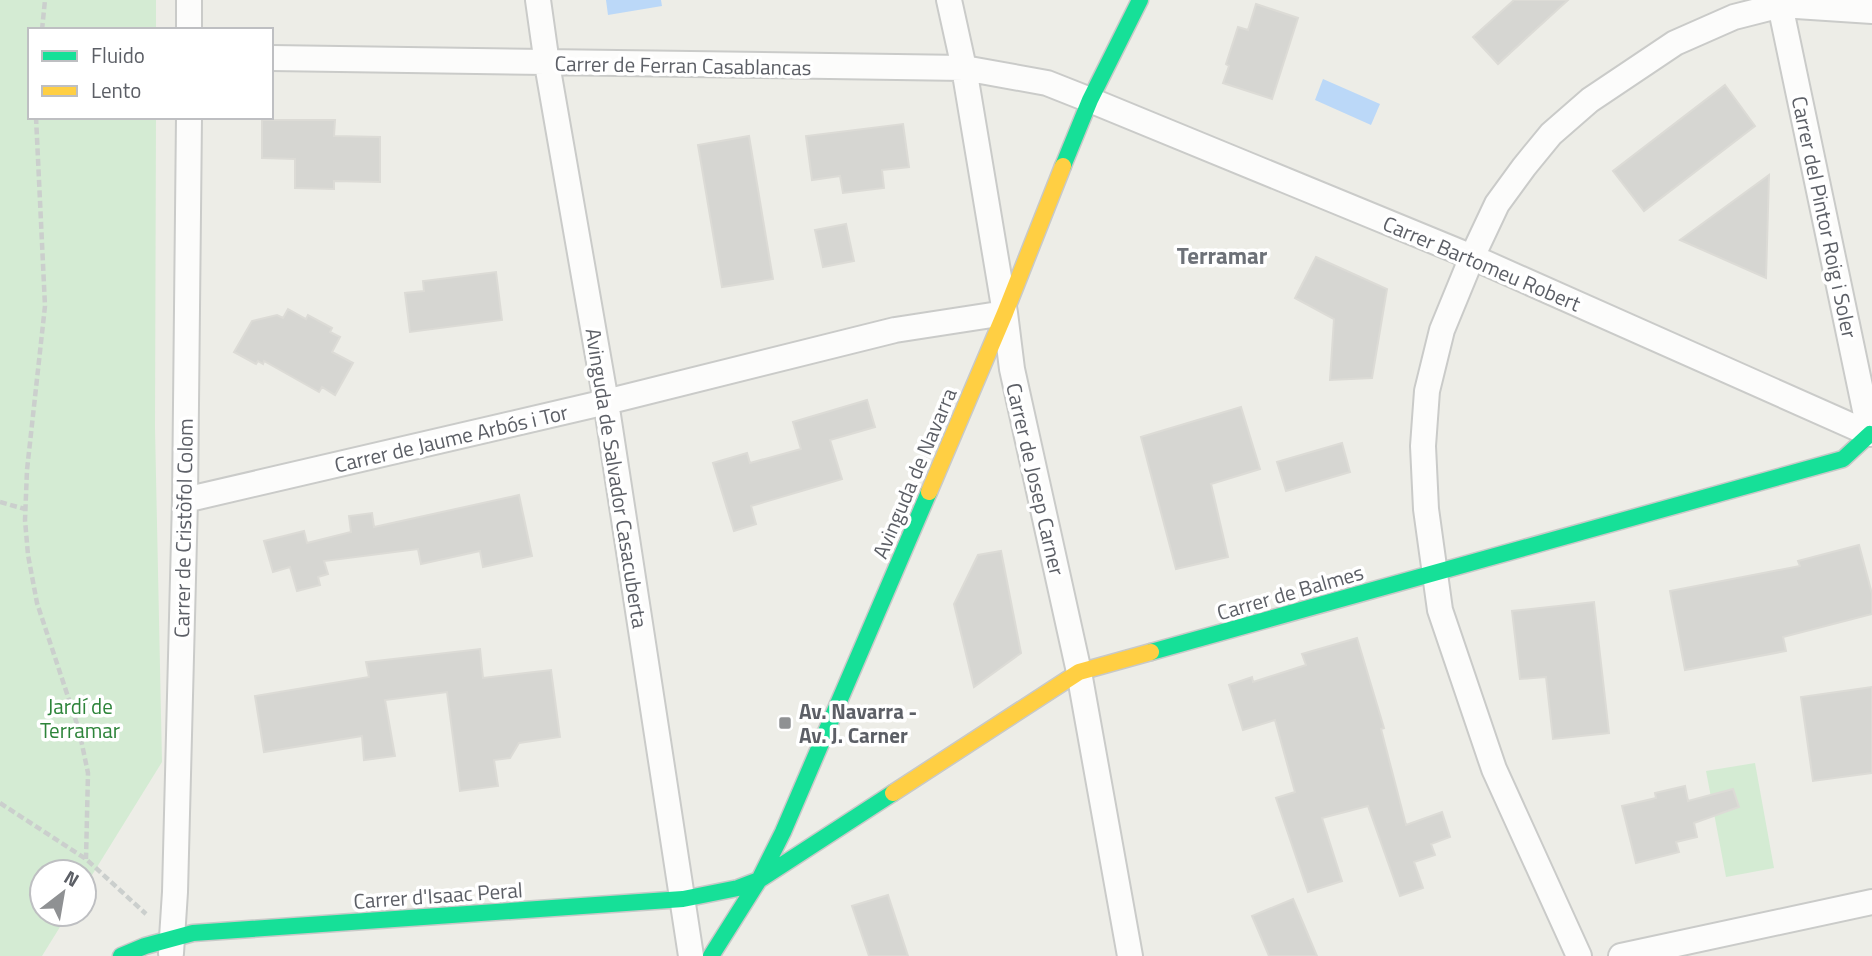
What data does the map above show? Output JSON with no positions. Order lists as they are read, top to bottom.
{
  "streets": {
    "street": [
      "Carrer de Ferran Casablancas",
      "Carrer del Pintor Roig i Soler",
      "Carrer Bartomeu Robert",
      "Carrer de Jaume Arbós i Tor",
      "Avinguda de Navarra",
      "Avinguda de Salvador Casacuberta",
      "Carrer de Josep Carner",
      "Carrer de Cristòfol Colom",
      "Carrer de Balmes",
      "Carrer d'Isaac Peral"
    ]
  },
  "crossings": [
    ["Carrer de Ferran Casablancas", "Carrer Bartomeu Robert"],
    ["Carrer de Ferran Casablancas", "Avinguda de Navarra"],
    ["Carrer de Ferran Casablancas", "Avinguda de Salvador Casacuberta"],
    ["Carrer de Ferran Casablancas", "Carrer de Josep Carner"],
    ["Carrer del Pintor Roig i Soler", "Carrer Bartomeu Robert"],
    ["Carrer del Pintor Roig i Soler", "Carrer de Balmes"],
    ["Carrer Bartomeu Robert", "Avinguda de Navarra"],
    ["Carrer Bartomeu Robert", "Carrer de Balmes"],
    ["Carrer de Jaume Arbós i Tor", "Avinguda de Navarra"],
    ["Carrer de Jaume Arbós i Tor", "Avinguda de Salvador Casacuberta"],
    ["Carrer de Jaume Arbós i Tor", "Carrer de Josep Carner"],
    ["Carrer de Jaume Arbós i Tor", "Carrer de Cristòfol Colom"],
    ["Avinguda de Navarra", "Carrer de Josep Carner"],
    ["Avinguda de Navarra", "Carrer de Balmes"],
    ["Avinguda de Navarra", "Carrer d'Isaac Peral"],
    ["Avinguda de Salvador Casacuberta", "Carrer d'Isaac Peral"],
    ["Carrer de Josep Carner", "Carrer de Balmes"],
    ["Carrer de Cristòfol Colom", "Carrer d'Isaac Peral"],
    ["Carrer de Balmes", "Carrer d'Isaac Peral"]
  ],
  "districts": ["Terramar"],
  "parks": ["Jardí de Terramar"],
  "places": {
    "transit": ["Av. Navarra - Av. J. Carner"]
  },
  "legend": ["Fluido", "Lento"],
  "north": "top right"
}
